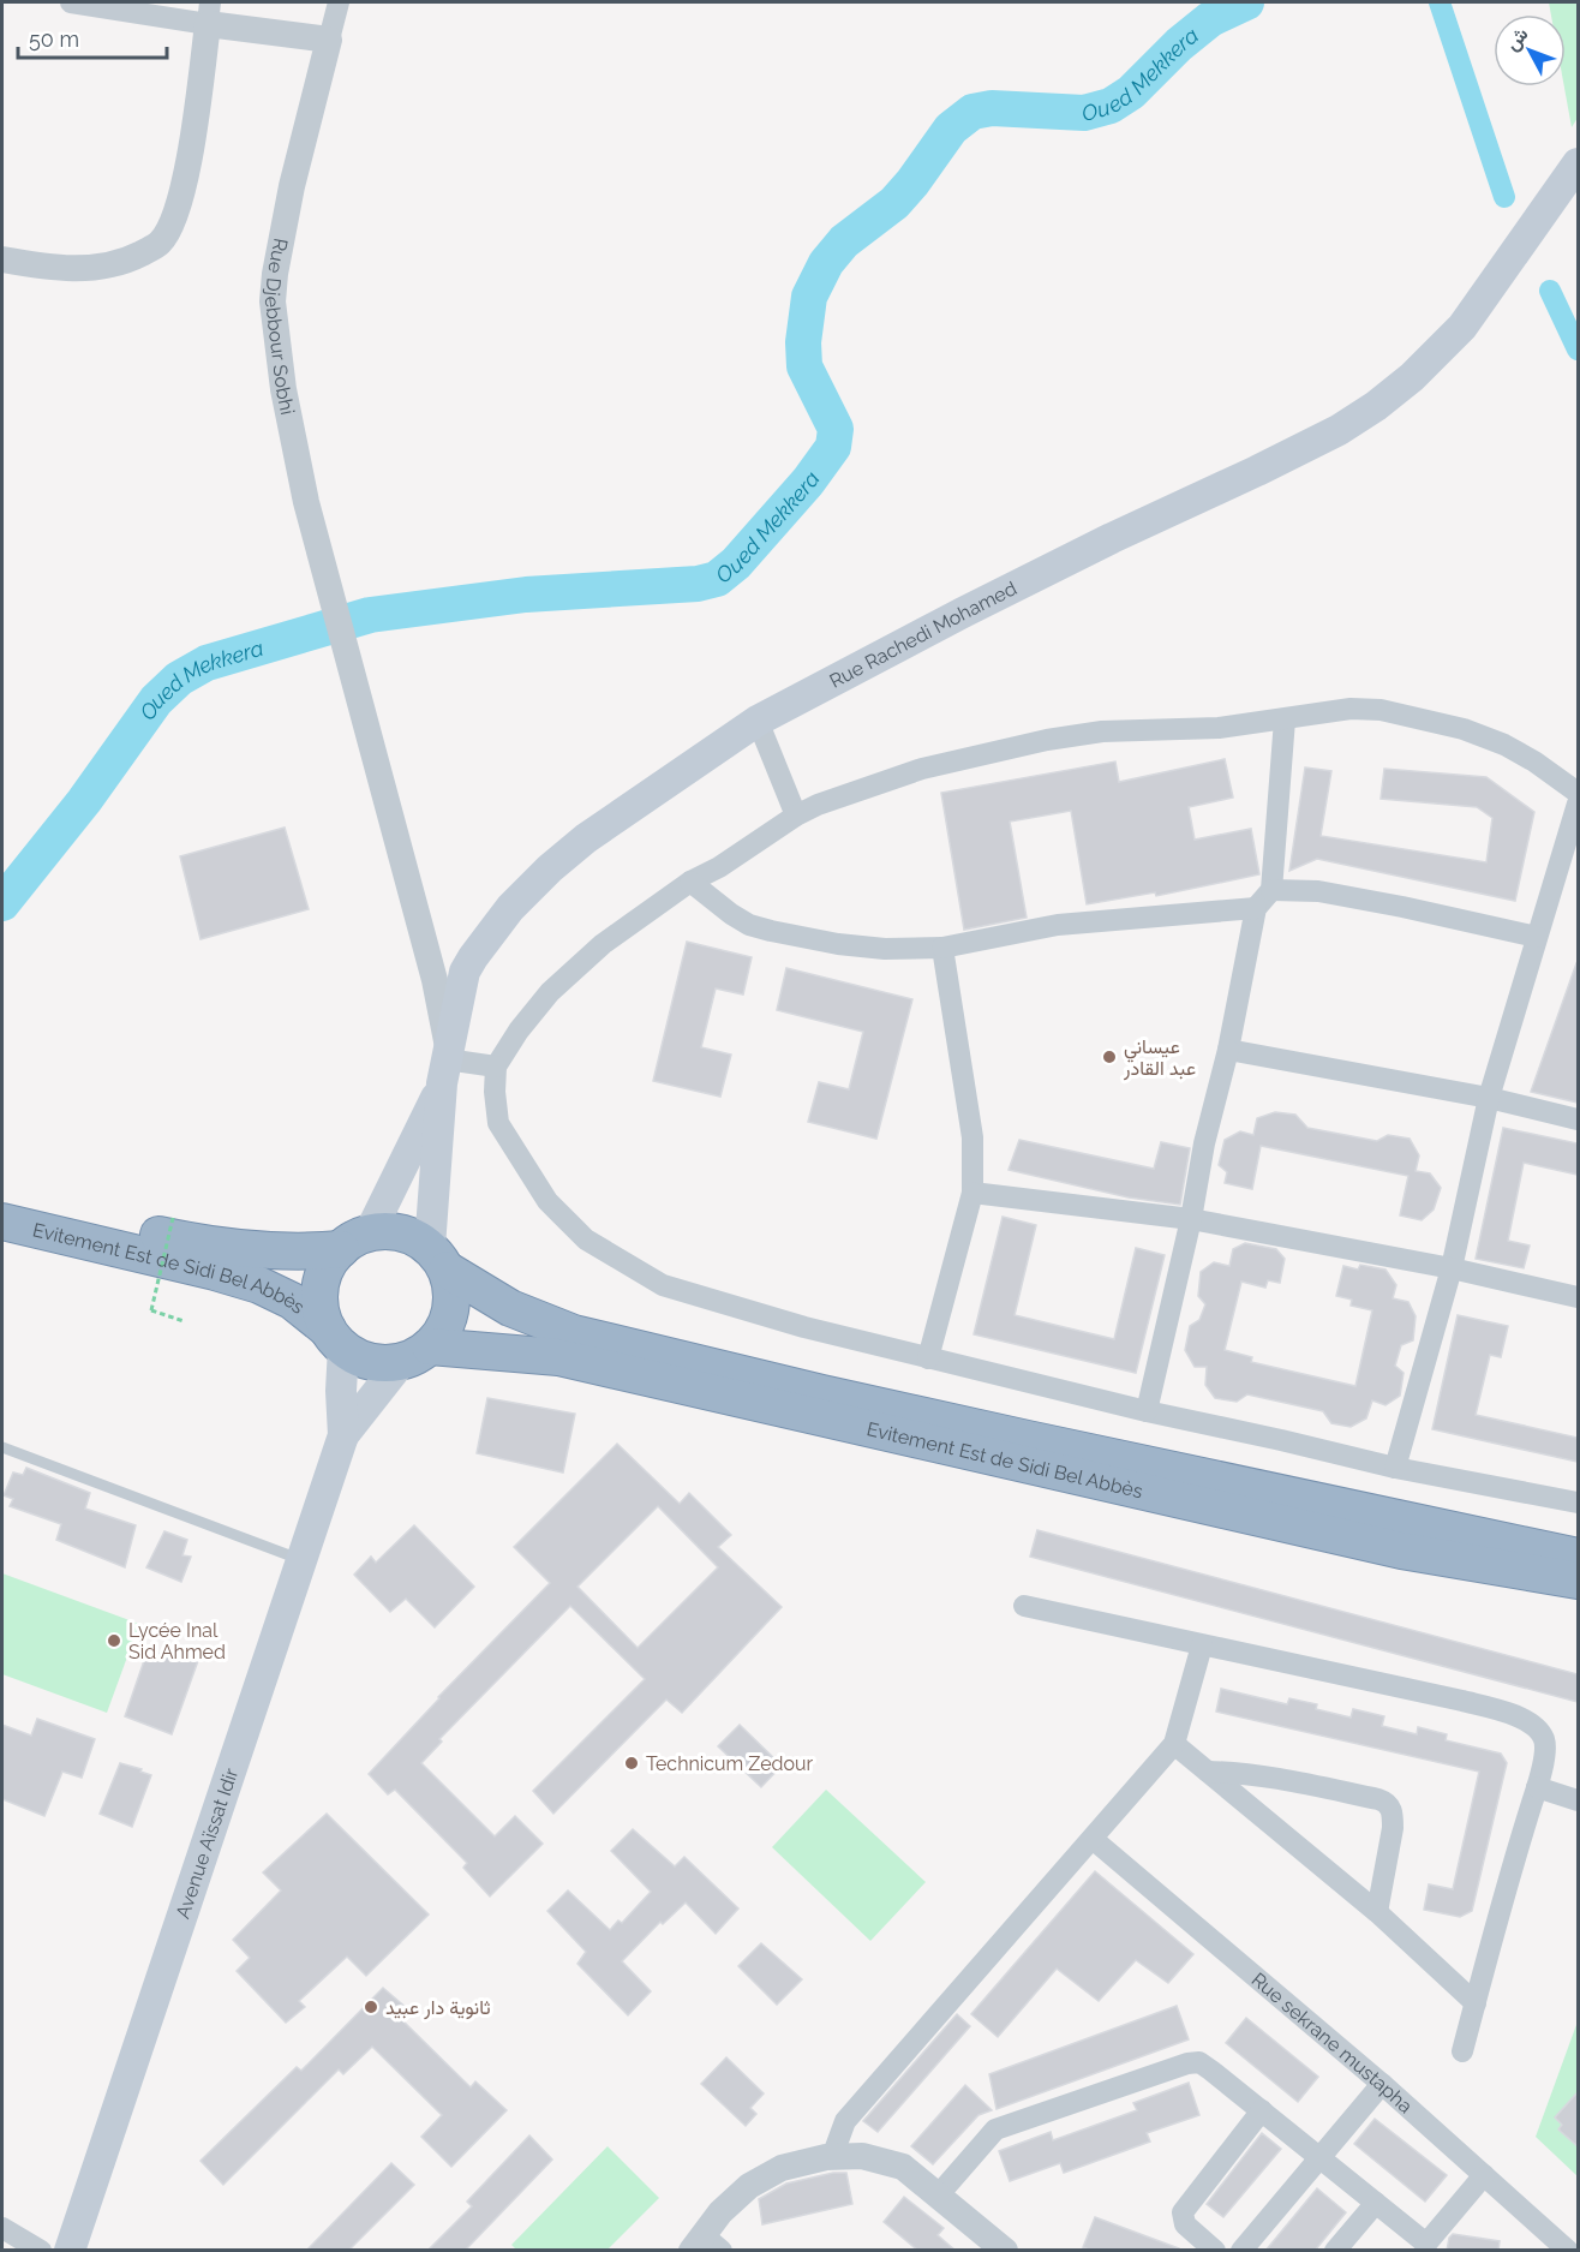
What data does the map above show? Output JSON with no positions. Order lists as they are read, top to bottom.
{
  "streets": {
    "highway": ["Evitement Est de Sidi Bel Abbès"],
    "main road": ["Rue Rachedi Mohamed", "Avenue Aïssat Idir"],
    "street": ["Rue Djebbour Sobhi", "Rue sekrane mustapha"]
  },
  "crossings": [
    ["Rue Djebbour Sobhi", "Rue Rachedi Mohamed"]
  ],
  "water": ["Oued Mekkera"],
  "places": [
    "عيساني عبد القادر",
    "Lycée Inal Sid Ahmed",
    "Technicum Zedour",
    "ثانوية دار عبيد"
  ],
  "scale_bar": "50 m",
  "north": "top left"
}
